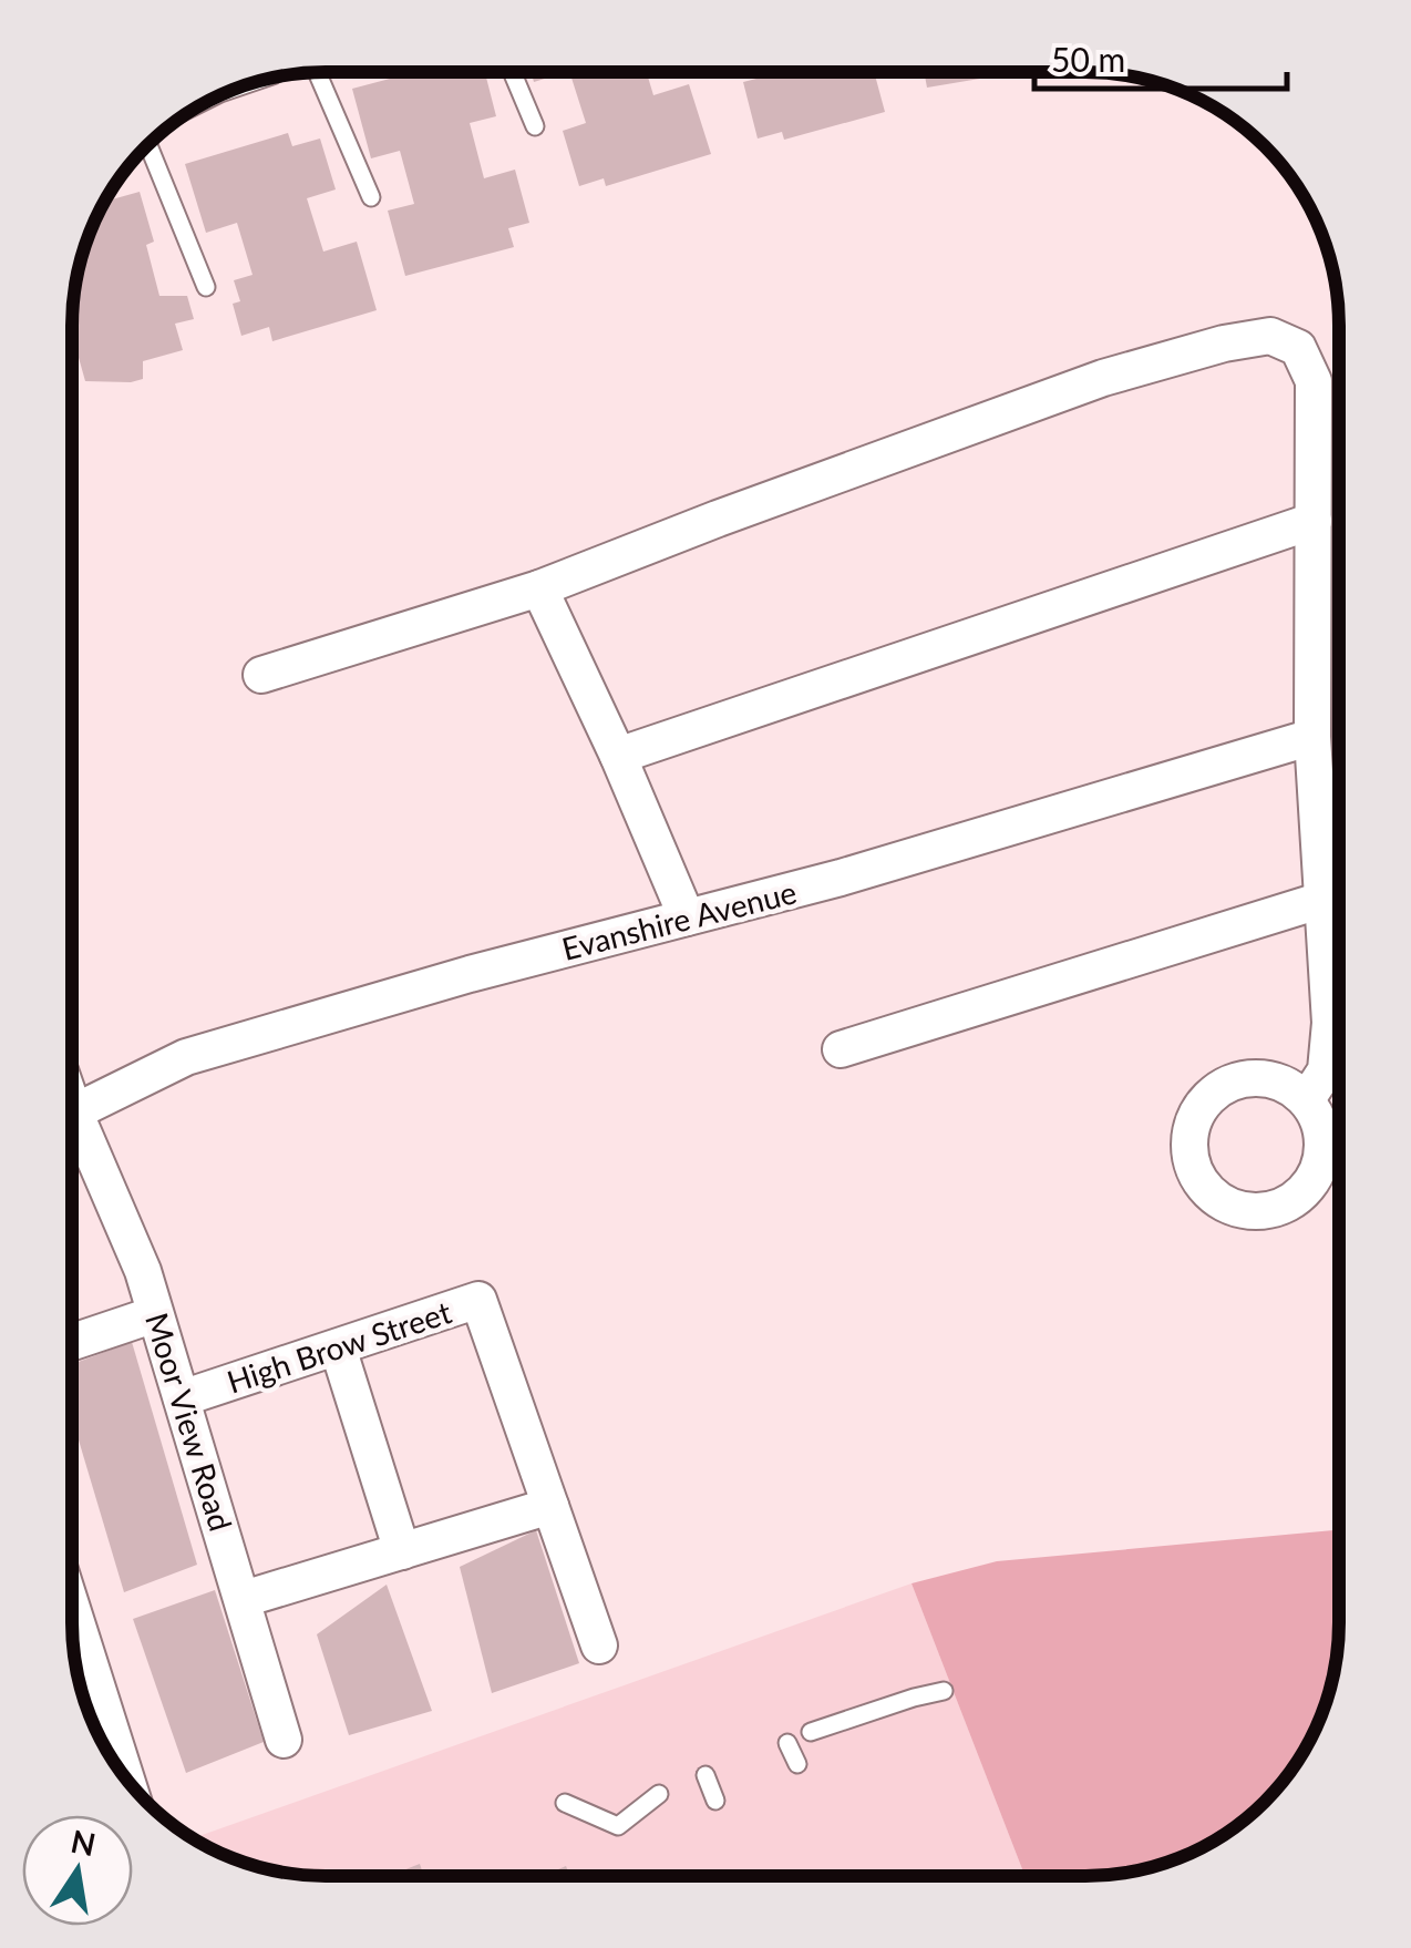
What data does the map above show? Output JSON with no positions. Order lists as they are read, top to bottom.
{
  "streets": {
    "street": ["Evanshire Avenue", "High Brow Street", "Moor View Road"]
  },
  "crossings": [
    ["High Brow Street", "Moor View Road"]
  ],
  "scale_bar": "50 m",
  "north": "top"
}
